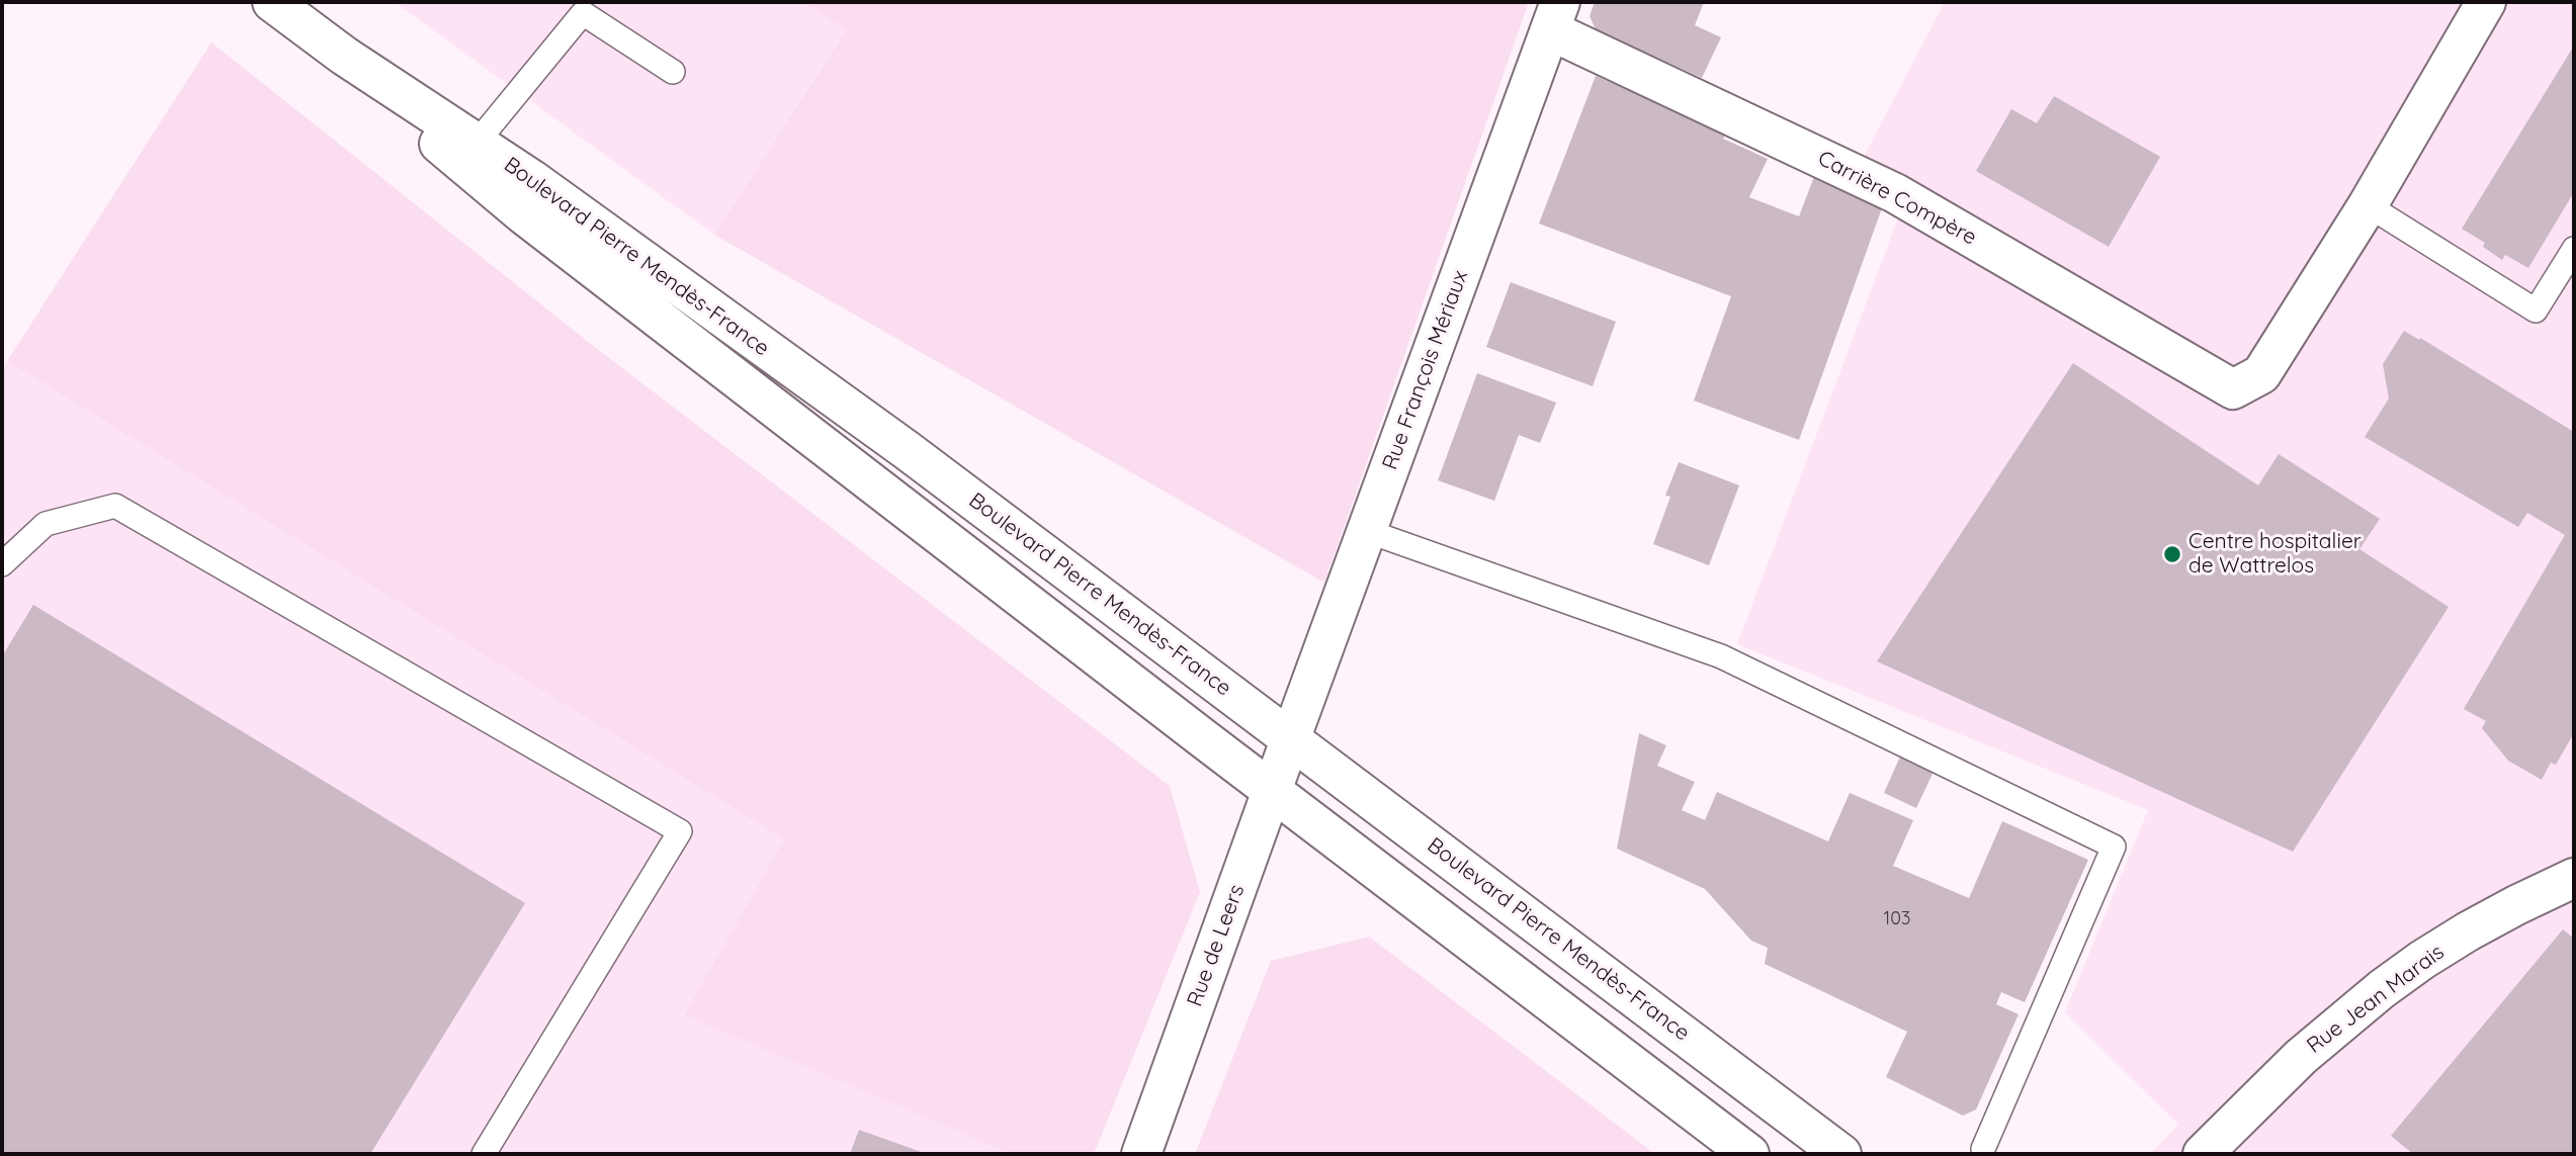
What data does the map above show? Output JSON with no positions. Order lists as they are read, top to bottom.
{
  "streets": {
    "street": [
      "Carrière Compère",
      "Boulevard Pierre Mendès-France",
      "Rue François Mériaux",
      "Rue de Leers",
      "Rue Jean Marais"
    ]
  },
  "crossings": [
    ["Carrière Compère", "Rue François Mériaux"],
    ["Boulevard Pierre Mendès-France", "Rue François Mériaux"],
    ["Boulevard Pierre Mendès-France", "Rue de Leers"],
    ["Rue François Mériaux", "Rue de Leers"]
  ],
  "places": ["Centre hospitalier de Wattrelos"],
  "house_numbers": ["103"]
}
